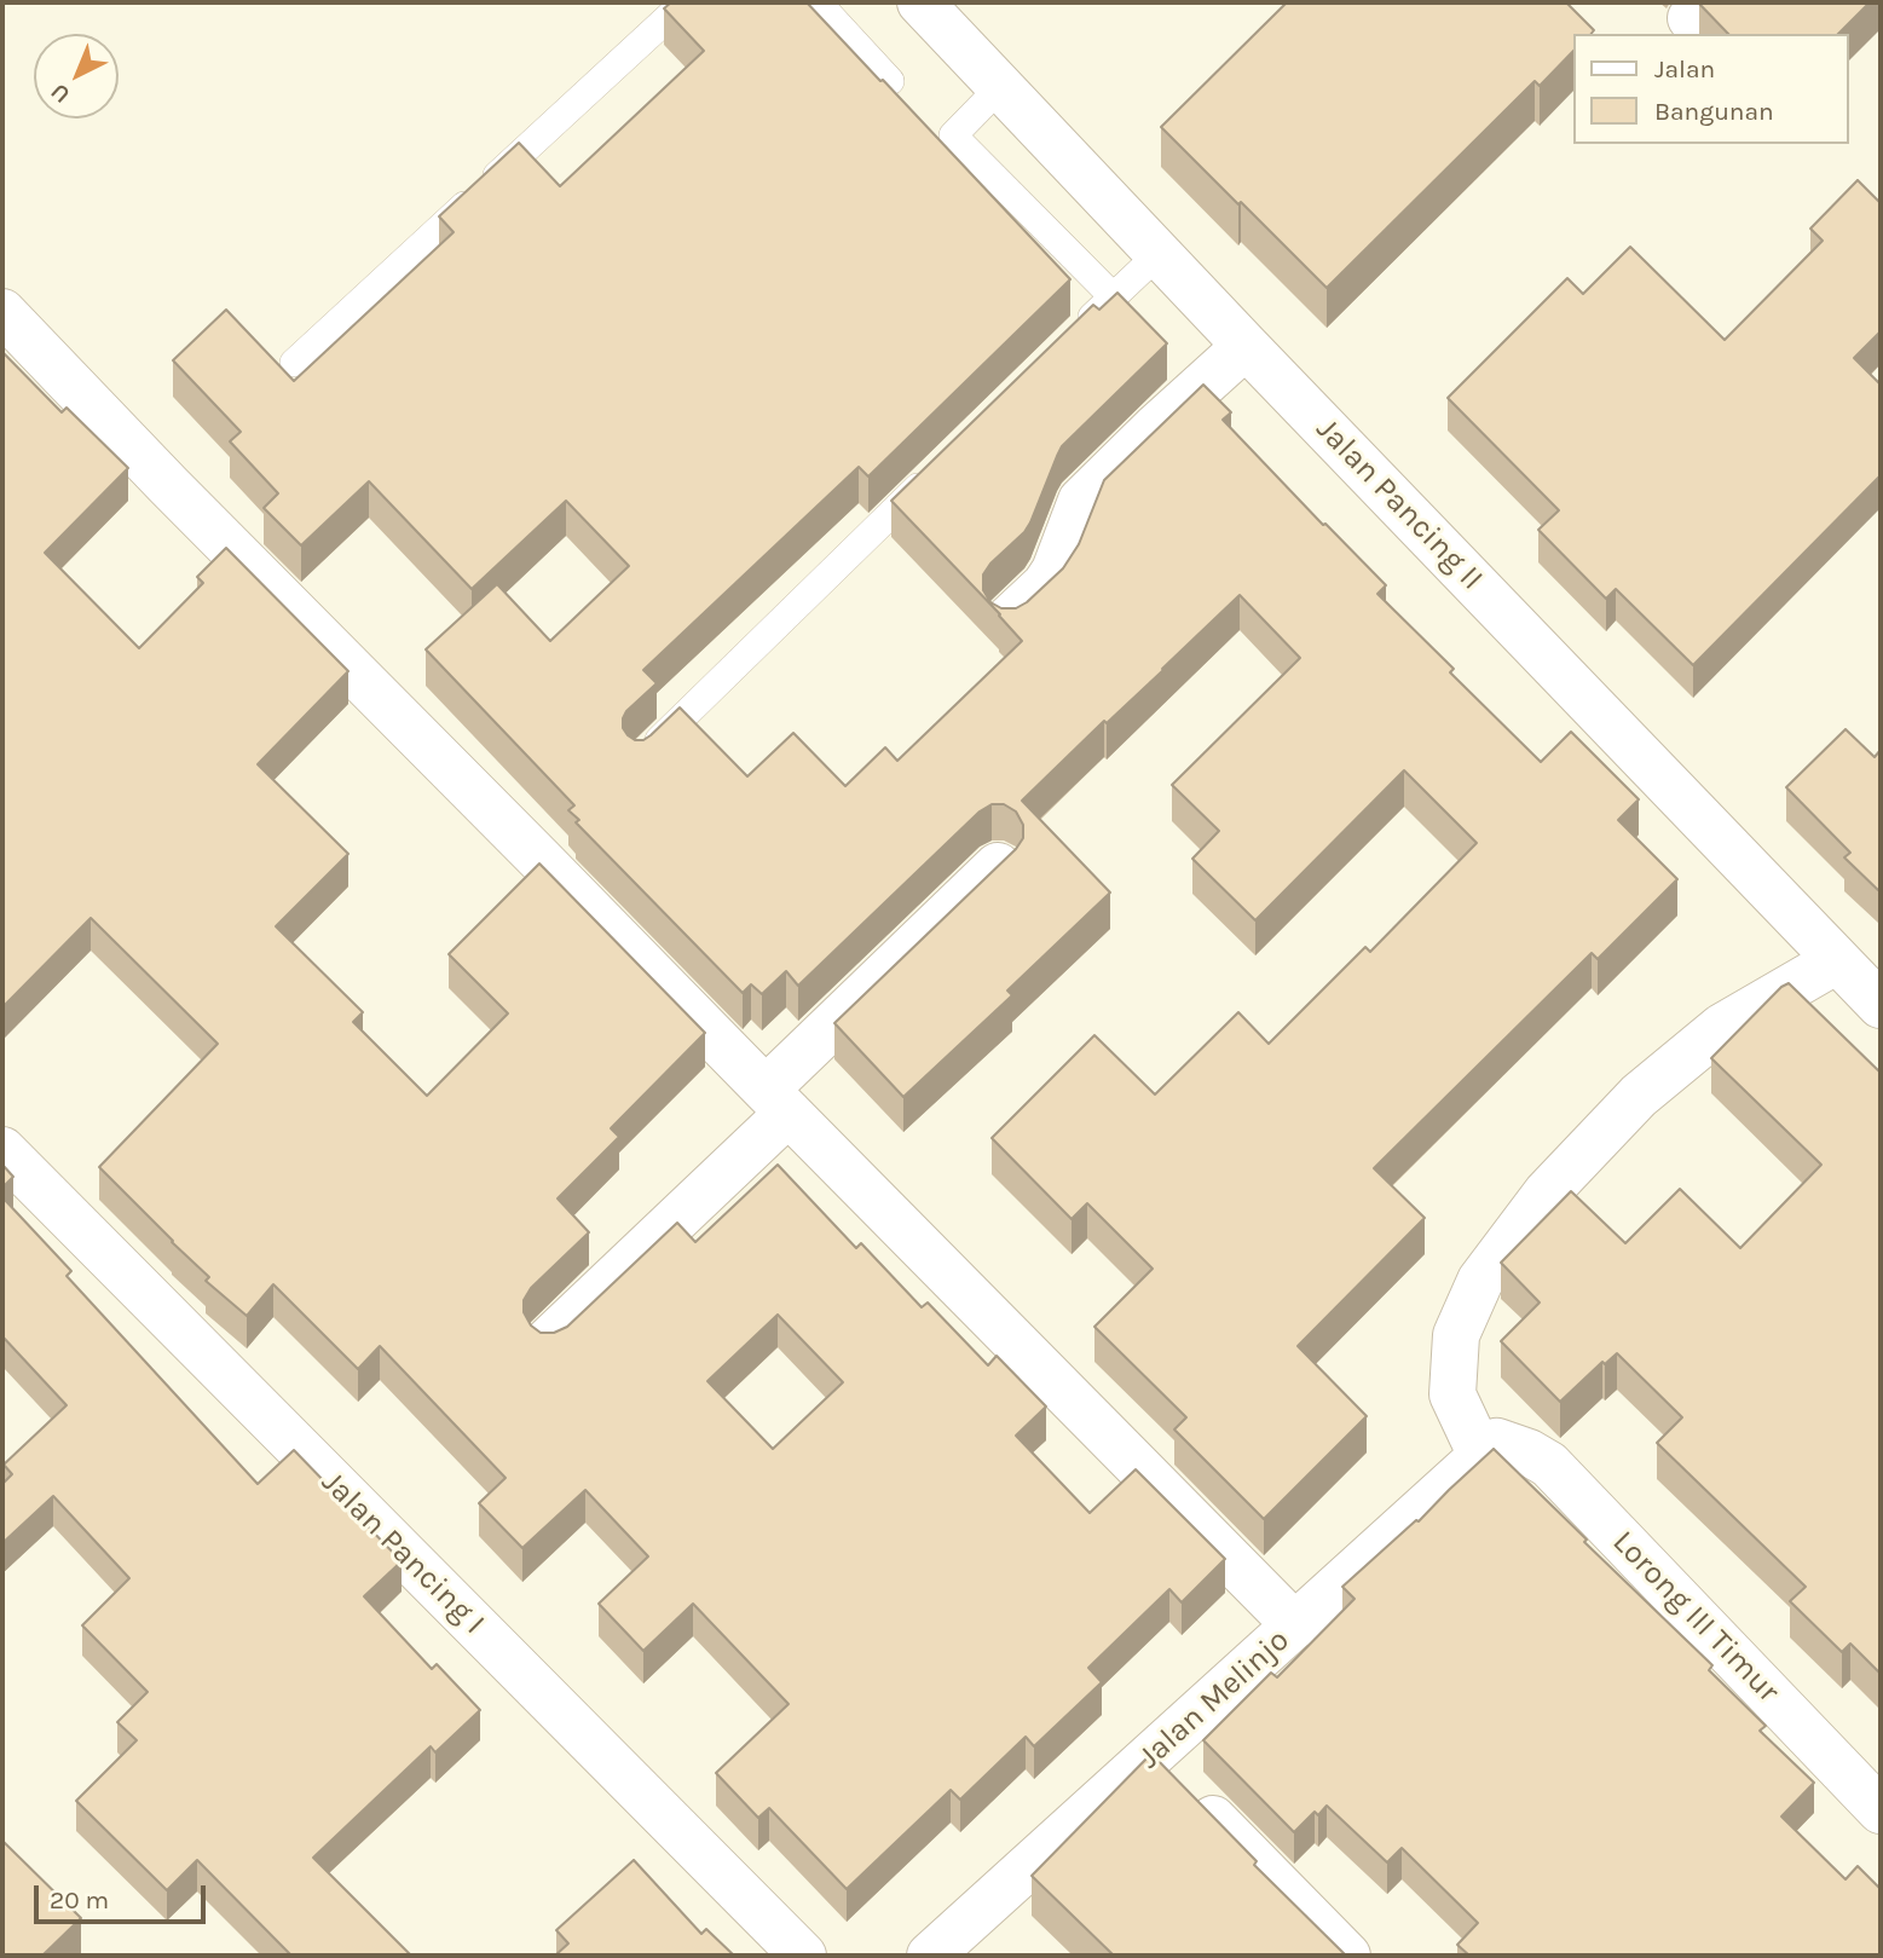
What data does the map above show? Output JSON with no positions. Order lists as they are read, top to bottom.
{
  "streets": {
    "street": [
      "Jalan Pancing II",
      "Jalan Pancing I",
      "Lorong III Timur",
      "Jalan Melinjo"
    ]
  },
  "crossings": [
    ["Lorong III Timur", "Jalan Melinjo"]
  ],
  "legend": ["Jalan", "Bangunan"],
  "scale_bar": "20 m",
  "north": "bottom left"
}
